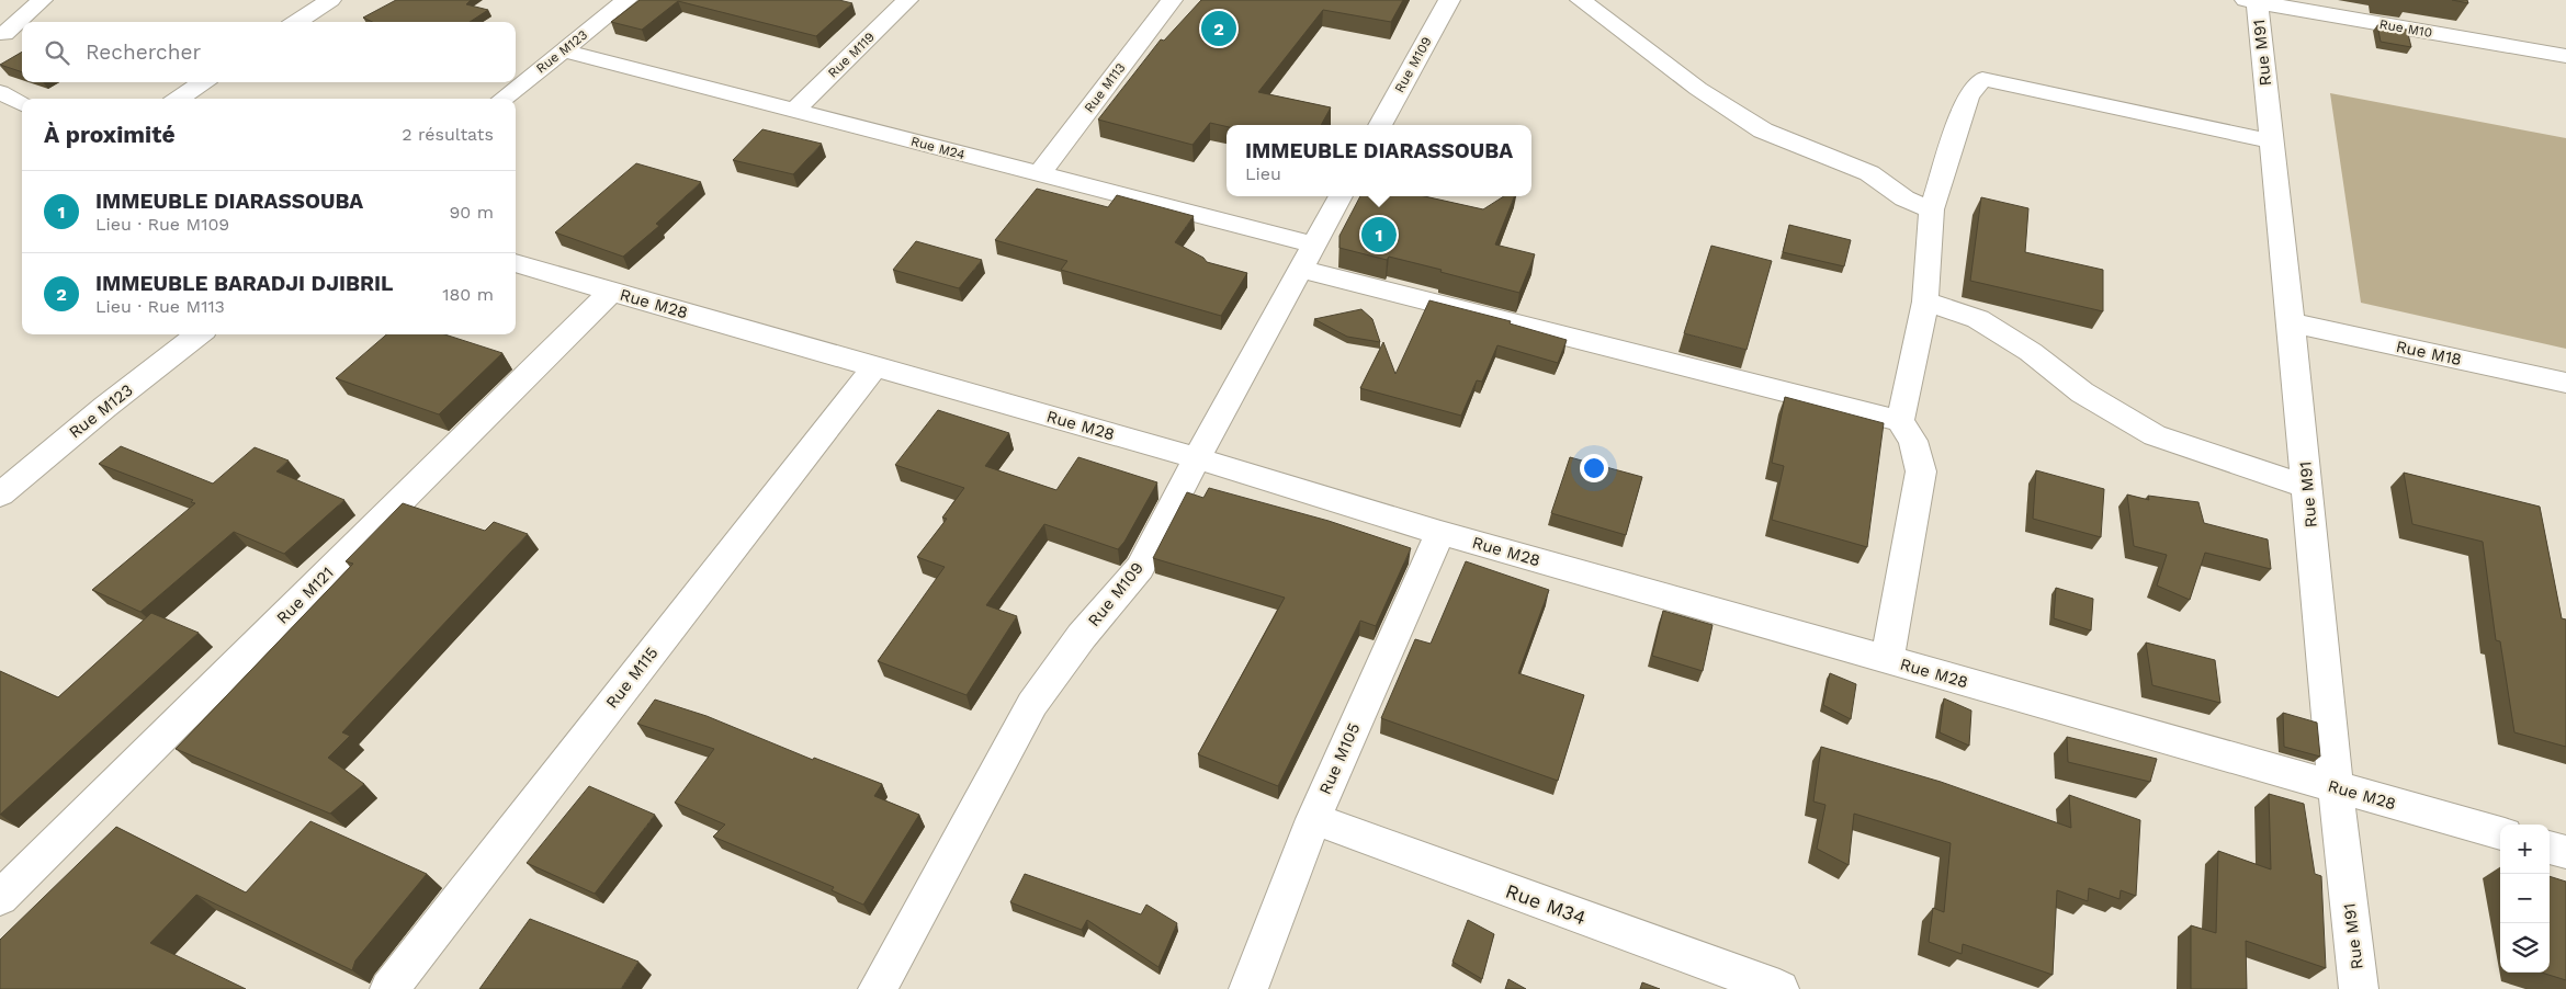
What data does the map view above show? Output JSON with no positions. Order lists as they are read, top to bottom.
{
  "streets": {
    "street": [
      "Rue M10",
      "Rue M123",
      "Rue M91",
      "Rue M119",
      "Rue M109",
      "Rue M113",
      "Rue M24",
      "Rue M28",
      "Rue M18",
      "Rue M121",
      "Rue M115",
      "Rue M105",
      "Rue M34"
    ]
  },
  "crossings": [
    ["Rue M10", "Rue M91"],
    ["Rue M123", "Rue M24"],
    ["Rue M91", "Rue M28"],
    ["Rue M91", "Rue M18"],
    ["Rue M119", "Rue M24"],
    ["Rue M109", "Rue M24"],
    ["Rue M109", "Rue M28"],
    ["Rue M113", "Rue M24"],
    ["Rue M28", "Rue M121"],
    ["Rue M28", "Rue M115"],
    ["Rue M28", "Rue M105"],
    ["Rue M105", "Rue M34"]
  ],
  "page": {
    "pins": ["2", "1"],
    "search": "Rechercher",
    "heading": ["À proximité", "2 résultats"],
    "popup": ["IMMEUBLE DIARASSOUBA", "Lieu"],
    "list": [
      {
        "mark": "1",
        "name": "IMMEUBLE DIARASSOUBA",
        "note": "Lieu · Rue M109",
        "value": "90 m"
      },
      {
        "mark": "2",
        "name": "IMMEUBLE BARADJI DJIBRIL",
        "note": "Lieu · Rue M113",
        "value": "180 m"
      }
    ],
    "map_buttons": ["+", "−"]
  }
}
